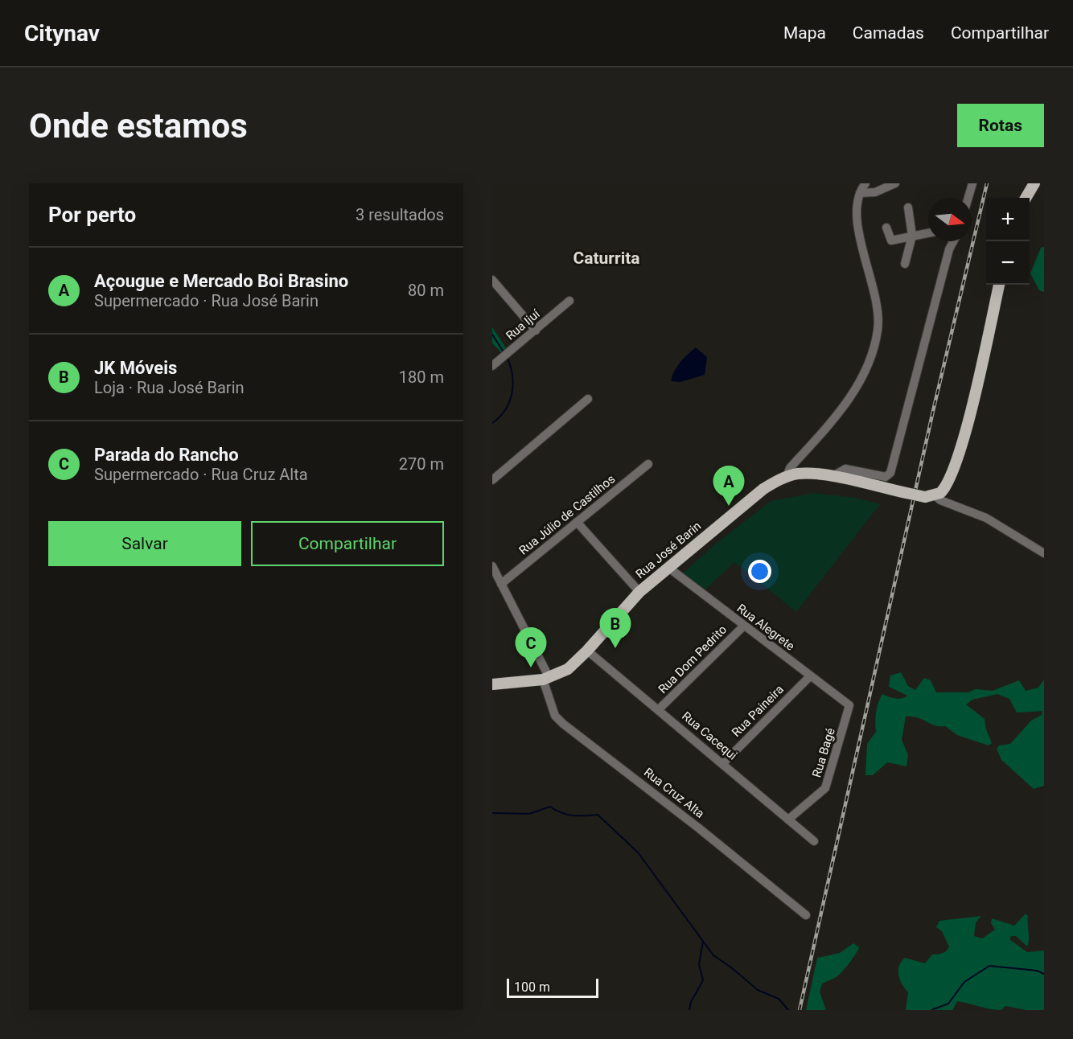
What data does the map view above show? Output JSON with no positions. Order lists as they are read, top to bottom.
{
  "streets": {
    "main road": ["Rua José Barin"],
    "street": [
      "Rua Ijuí",
      "Rua Júlio de Castilhos",
      "Rua Alegrete",
      "Rua Dom Pedrito",
      "Rua Paineira",
      "Rua Cacequi",
      "Rua Bagé",
      "Rua Cruz Alta"
    ]
  },
  "crossings": [
    ["Rua Júlio de Castilhos", "Rua Cruz Alta"],
    ["Rua José Barin", "Rua Alegrete"],
    ["Rua José Barin", "Rua Cacequi"],
    ["Rua José Barin", "Rua Cruz Alta"],
    ["Rua Alegrete", "Rua Dom Pedrito"],
    ["Rua Alegrete", "Rua Paineira"],
    ["Rua Alegrete", "Rua Bagé"],
    ["Rua Dom Pedrito", "Rua Cacequi"],
    ["Rua Paineira", "Rua Cacequi"],
    ["Rua Cacequi", "Rua Bagé"]
  ],
  "districts": ["Caturrita"],
  "scale_bar": "100 m",
  "north": "right",
  "page": {
    "header": "Citynav",
    "nav": ["Mapa", "Camadas", "Compartilhar"],
    "buttons": [
      "Rotas",
      ["Salvar", "Compartilhar"]
    ],
    "title": "Onde estamos",
    "heading": ["Por perto", "3 resultados"],
    "map_buttons": ["+", "−"],
    "list": [
      {
        "mark": "A",
        "name": "Açougue e Mercado Boi Brasino",
        "note": "Supermercado · Rua José Barin",
        "value": "80 m"
      },
      {
        "mark": "B",
        "name": "JK Móveis",
        "note": "Loja · Rua José Barin",
        "value": "180 m"
      },
      {
        "mark": "C",
        "name": "Parada do Rancho",
        "note": "Supermercado · Rua Cruz Alta",
        "value": "270 m"
      }
    ],
    "pins": ["A", "B", "C"],
    "scale": "100 m"
  }
}
